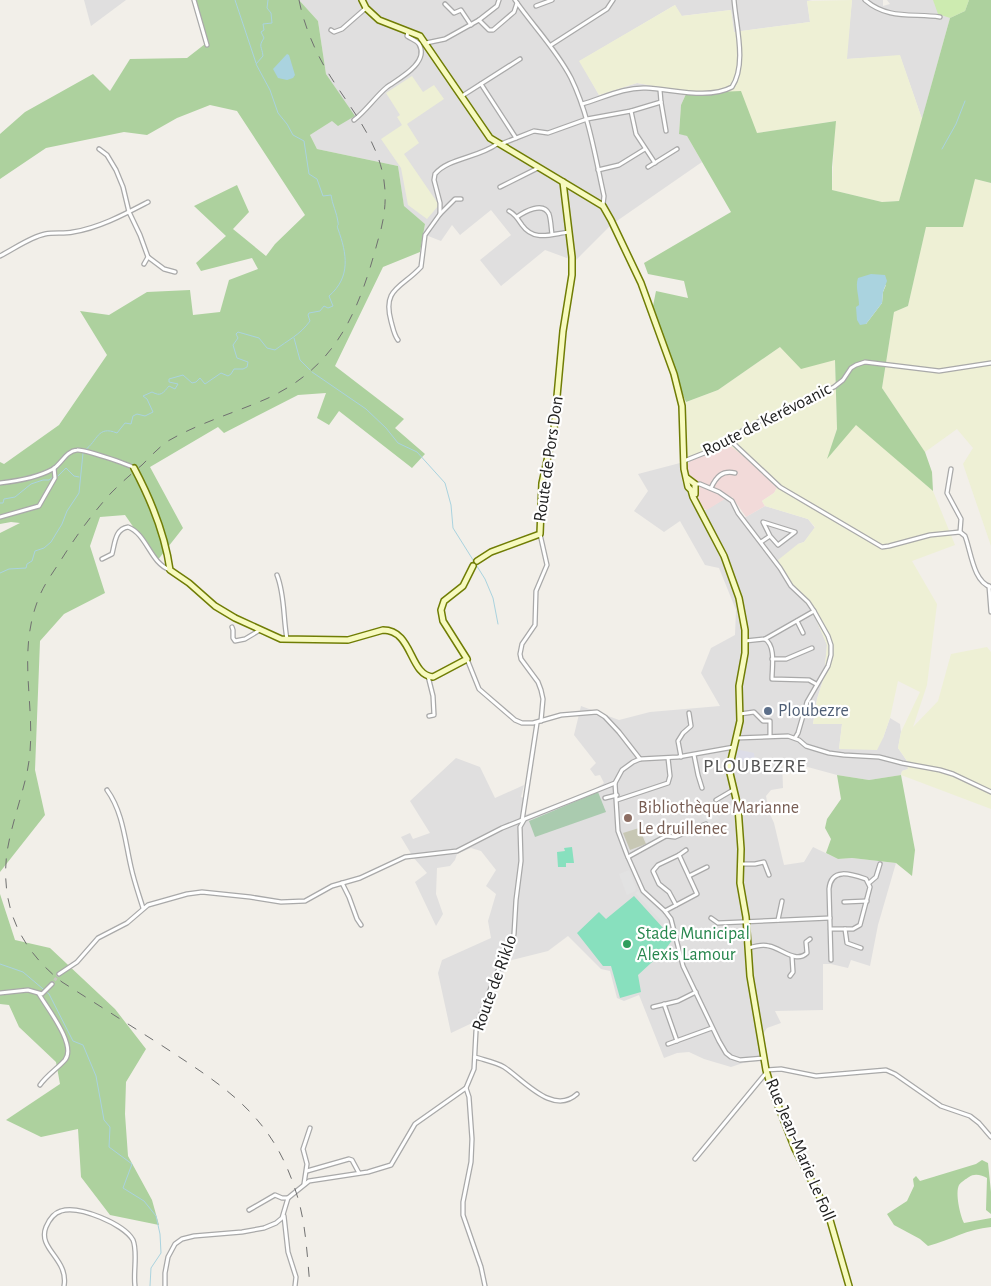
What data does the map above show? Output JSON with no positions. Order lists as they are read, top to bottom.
{
  "streets": {
    "main road": ["Route de Pors Don", "Rue Jean-Marie Le Foll"],
    "street": ["Route de Kerévoanic", "Route de Riklo"]
  },
  "crossings": [
    ["Route de Pors Don", "Route de Riklo"]
  ],
  "districts": ["PLOUBEZRE"],
  "places": ["Ploubezre", "Bibliothèque Marianne Le druillenec", "Stade Municipal Alexis Lamour"]
}
